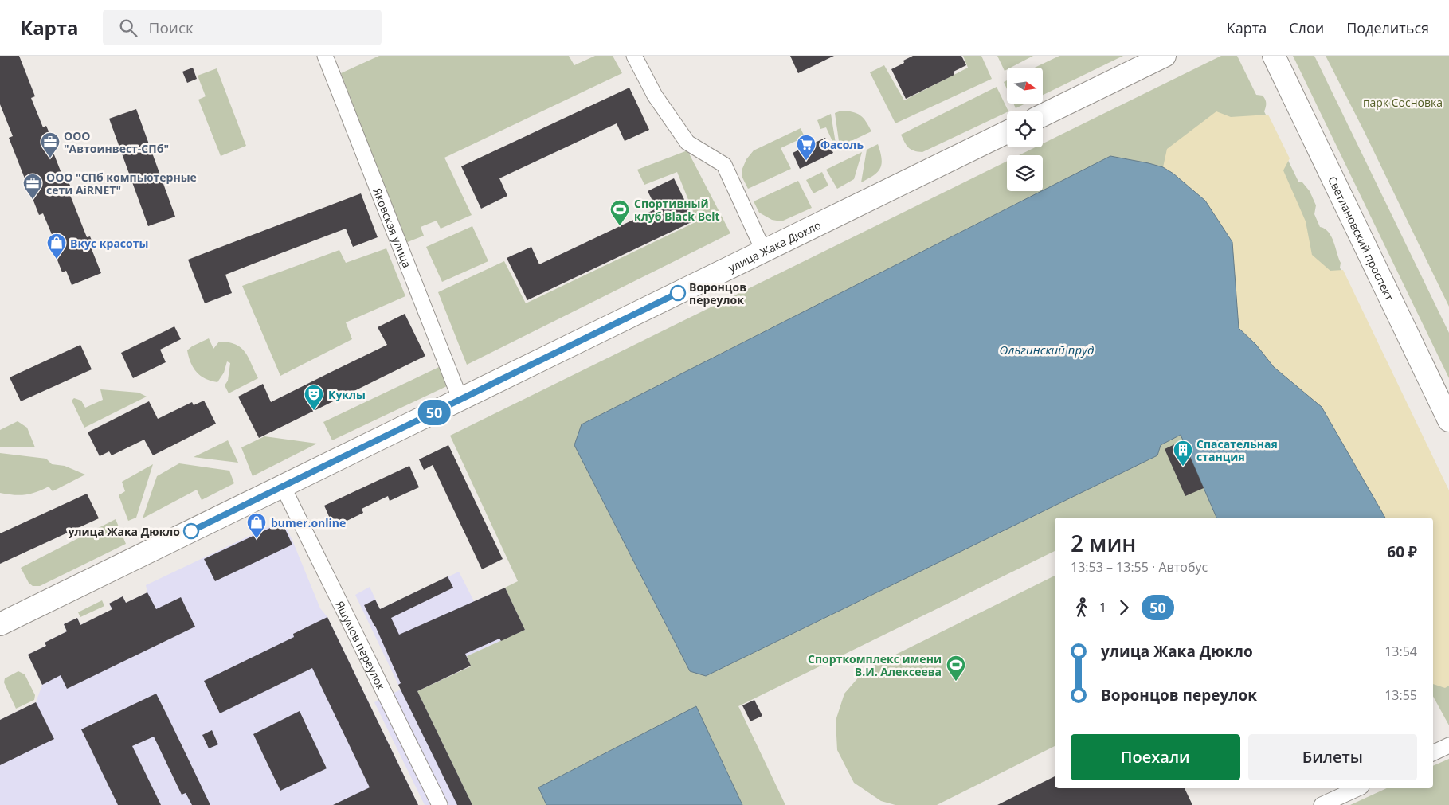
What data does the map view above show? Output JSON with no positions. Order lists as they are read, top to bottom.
{
  "streets": {
    "street": [
      "Яковская улица",
      "Светлановский проспект",
      "улица Жака Дюкло",
      "Яшумов переулок"
    ]
  },
  "crossings": [
    ["Яковская улица", "улица Жака Дюкло"],
    ["улица Жака Дюкло", "Яшумов переулок"]
  ],
  "water": ["Ольгинский пруд"],
  "parks": ["парк Сосновка"],
  "places": {
    "office": ["ООО \"Автоинвест-СПб\"", "ООО \"СПб компьютерные сети AiRNET\""],
    "supermarket": ["Фасоль"],
    "sports": ["Спортивный клуб Black Belt", "Спорткомплекс имени В.И. Алексеева"],
    "shop": ["Вкус красоты", "bumer.online"],
    "other": ["Воронцов переулок", "улица Жака Дюкло"],
    "theatre": ["Куклы"],
    "building": ["Спасательная станция"]
  },
  "lines": ["bus line 50"],
  "north": "right",
  "page": {
    "header": "Карта",
    "search": "Поиск",
    "nav": ["Карта", "Слои", "Поделиться"],
    "on_map": "50",
    "heading": ["2 мин", "13:53 – 13:55 · Автобус", "60 ₽"],
    "legs": ["1", "50"],
    "list": [
      {
        "name": "улица Жака Дюкло",
        "value": "13:54"
      },
      {
        "name": "Воронцов переулок",
        "value": "13:55"
      }
    ],
    "buttons": ["Поехали", "Билеты"]
  }
}
